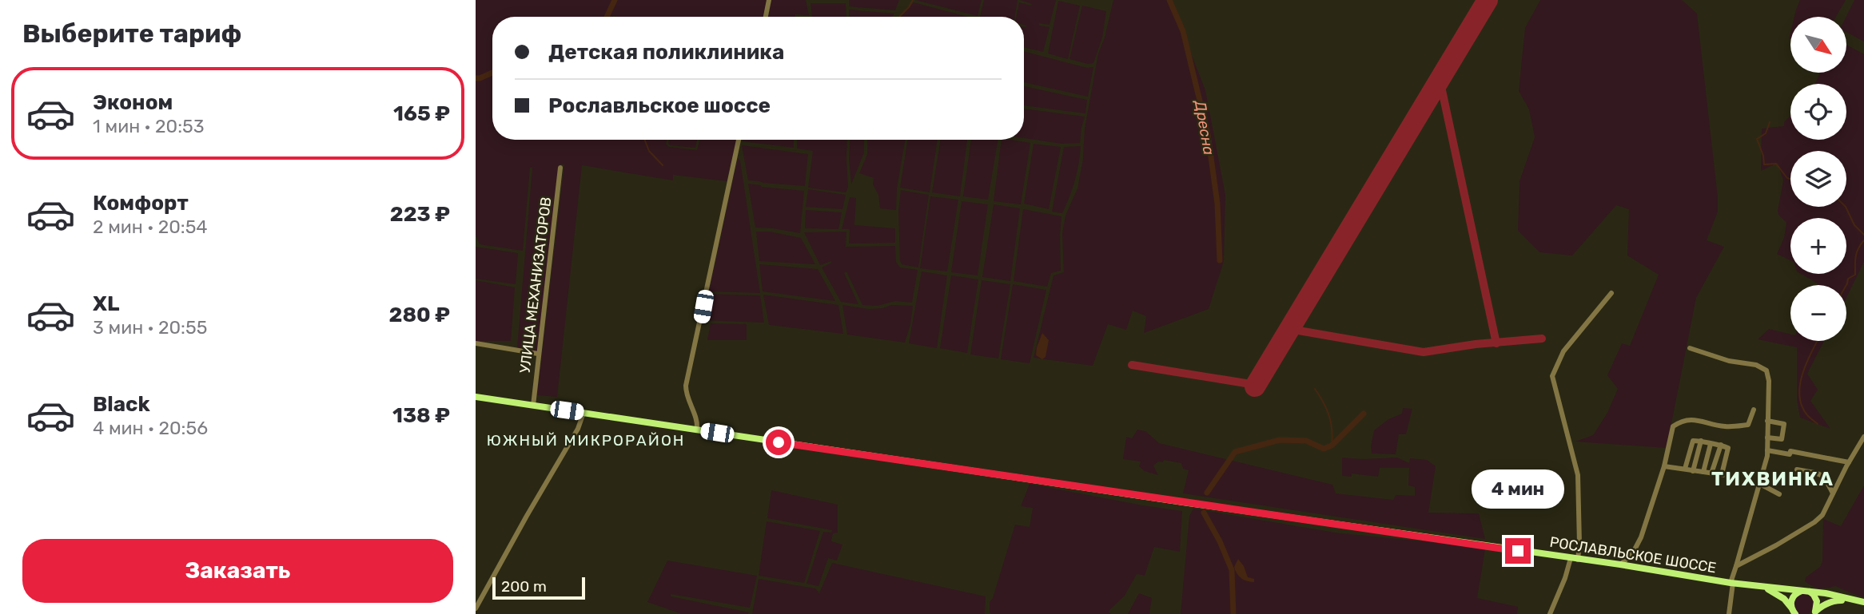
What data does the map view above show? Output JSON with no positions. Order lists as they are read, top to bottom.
{
  "streets": {
    "main road": ["РОСЛАВЛЬСКОЕ ШОССЕ"],
    "street": ["УЛИЦА МЕХАНИЗАТОРОВ"]
  },
  "crossings": [
    ["УЛИЦА МЕХАНИЗАТОРОВ", "РОСЛАВЛЬСКОЕ ШОССЕ"]
  ],
  "districts": ["ЮЖНЫЙ МИКРОРАЙОН", "ТИХВИНКА"],
  "water": ["Дресна"],
  "scale_bar": "200 m",
  "north": "bottom right",
  "page": {
    "heading": "Выберите тариф",
    "map_buttons": ["+", "−"],
    "banner": ["Детская поликлиника", "Рославльское шоссе"],
    "list": [
      {
        "name": "Эконом",
        "note": "1 мин · 20:53",
        "value": "165 ₽"
      },
      {
        "name": "Комфорт",
        "note": "2 мин · 20:54",
        "value": "223 ₽"
      },
      {
        "name": "XL",
        "note": "3 мин · 20:55",
        "value": "280 ₽"
      },
      {
        "name": "Black",
        "note": "4 мин · 20:56",
        "value": "138 ₽"
      }
    ],
    "bubble": "4 мин",
    "buttons": "Заказать",
    "scale": "200 m"
  }
}
